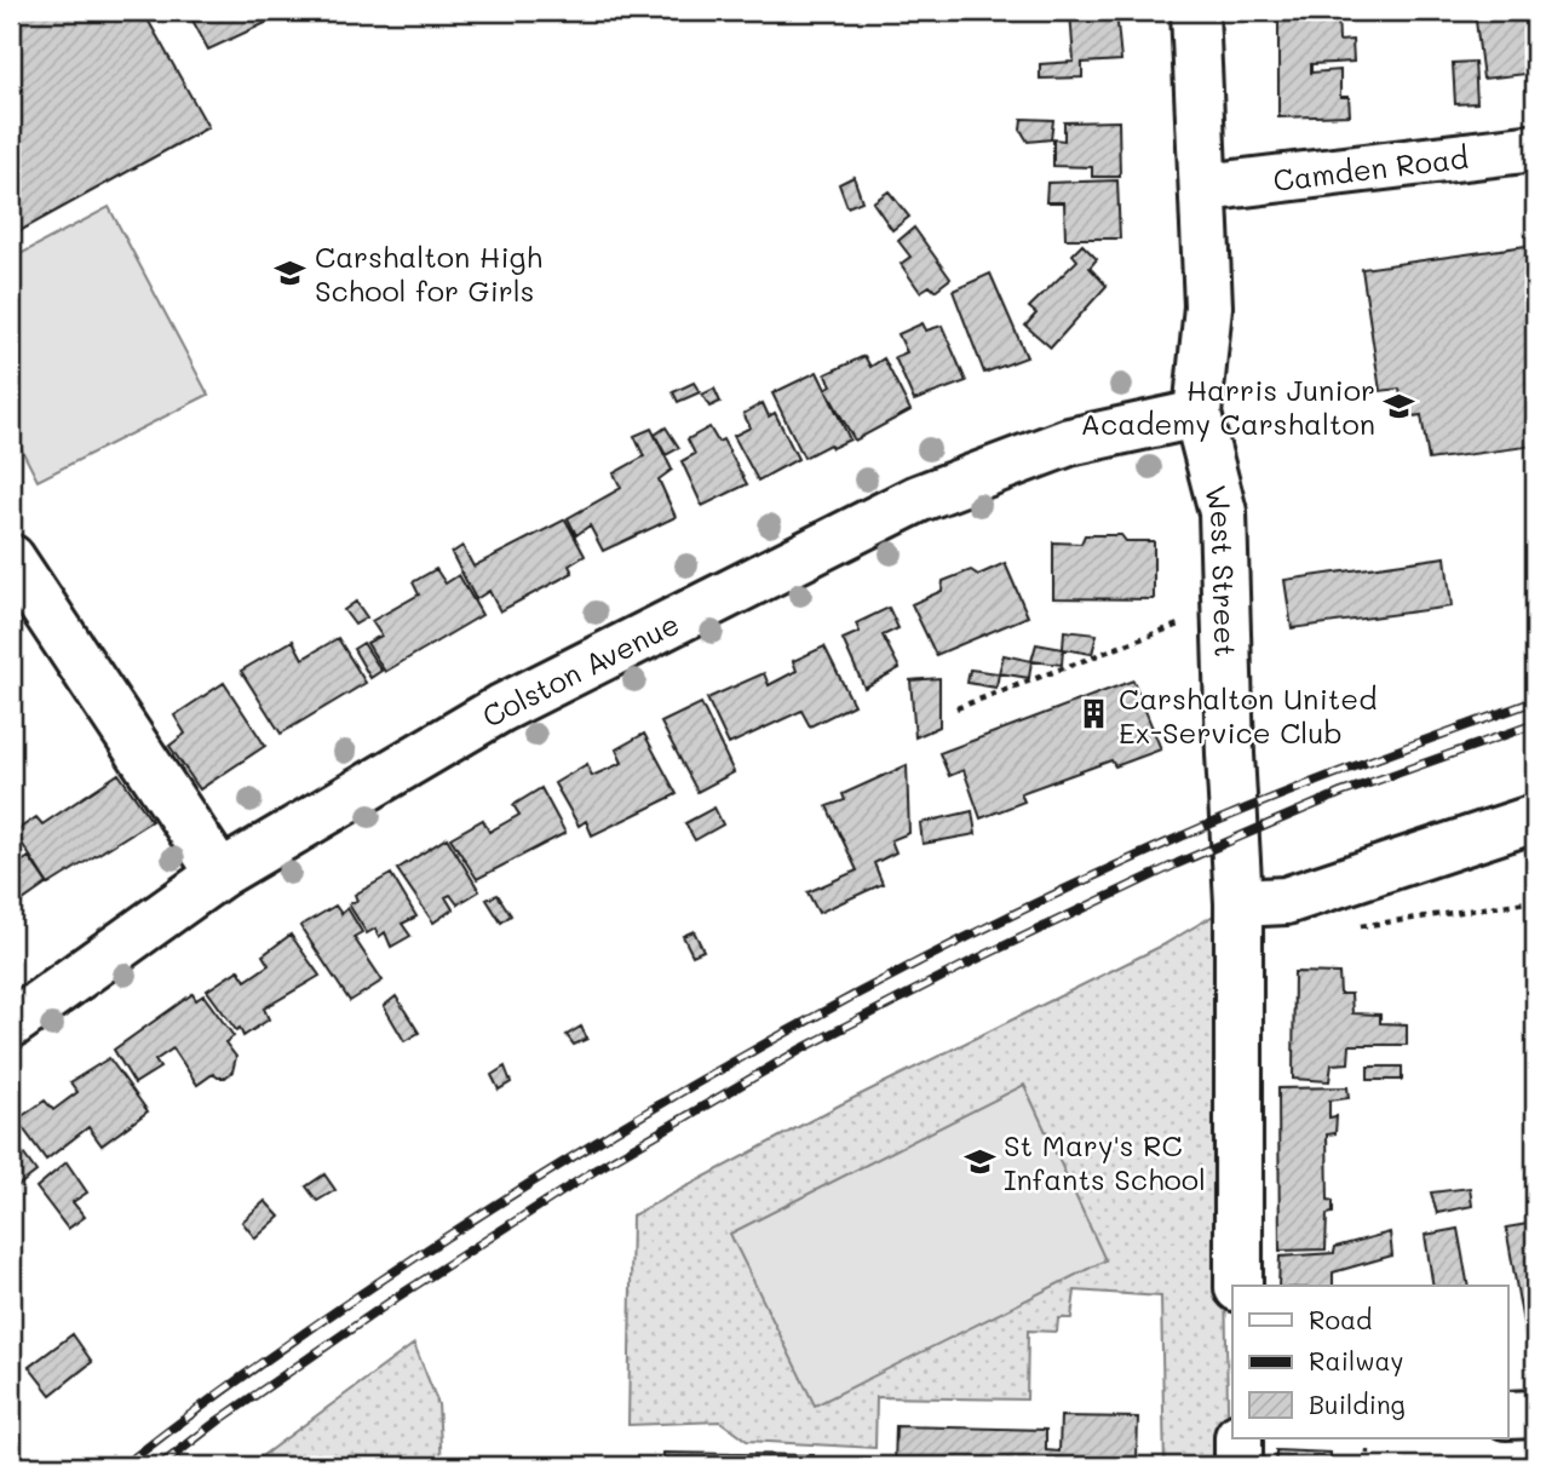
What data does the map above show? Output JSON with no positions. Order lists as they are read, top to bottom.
{
  "streets": {
    "street": ["Camden Road", "West Street", "Colston Avenue"]
  },
  "crossings": [
    ["Camden Road", "West Street"],
    ["West Street", "Colston Avenue"]
  ],
  "places": {
    "school or university": ["Carshalton High School for Girls", "Harris Junior Academy Carshalton", "St Mary's RC Infants School"],
    "building": ["Carshalton United Ex-Service Club"]
  },
  "legend": ["Road", "Railway", "Building"]
}
